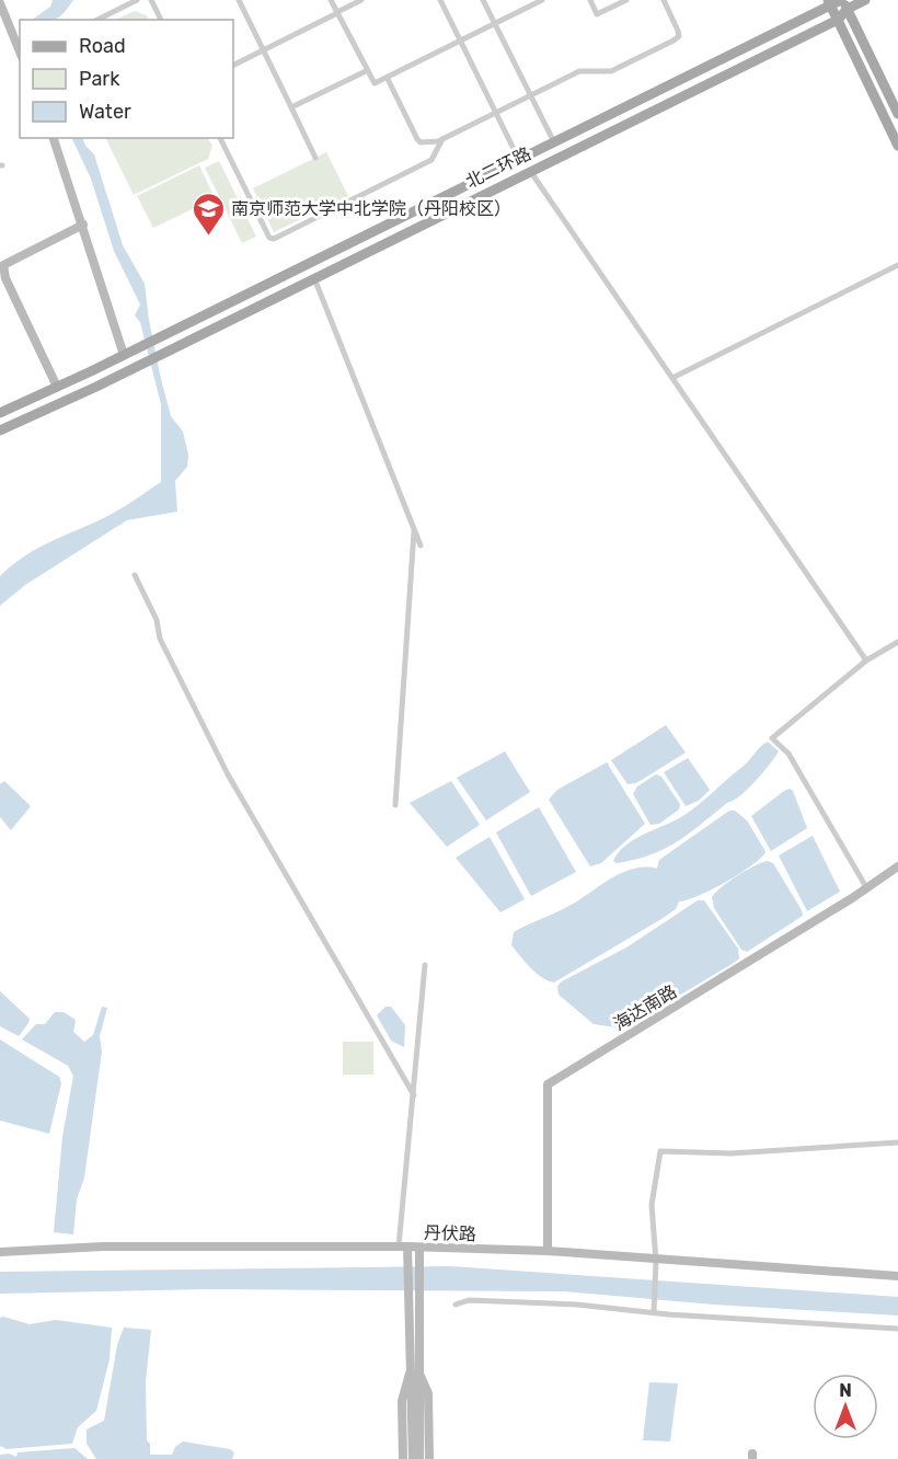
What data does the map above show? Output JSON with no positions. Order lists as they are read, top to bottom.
{
  "streets": {
    "main road": ["北二环路", "海达南路", "丹伏路"]
  },
  "crossings": [
    ["海达南路", "丹伏路"]
  ],
  "places": {
    "school or university": ["南京师范大学中北学院（丹阳校区）"]
  },
  "legend": ["Road", "Park", "Water"],
  "north": "top"
}
